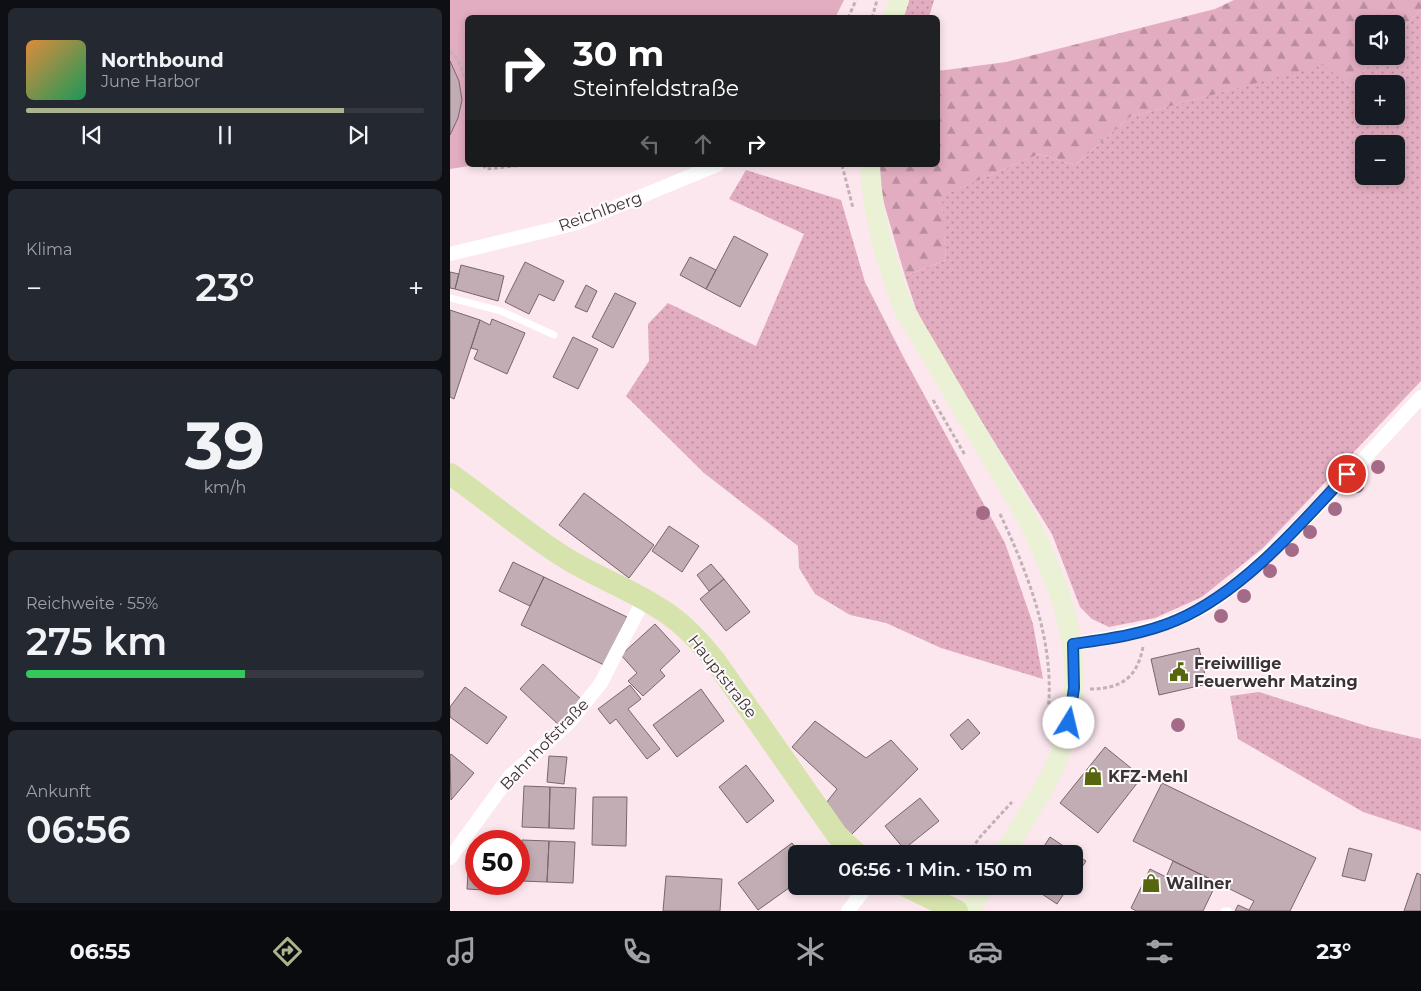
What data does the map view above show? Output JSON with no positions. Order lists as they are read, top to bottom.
{
  "streets": {
    "main road": ["Hauptstraße"],
    "street": ["Reichlberg", "Bahnhofstraße"]
  },
  "crossings": [
    ["Hauptstraße", "Bahnhofstraße"]
  ],
  "places": {
    "public building": ["Freiwillige Feuerwehr Matzing"],
    "shop": ["KFZ-Mehl", "Wallner"]
  },
  "page": {
    "map_buttons": ["+", "−"],
    "turn": ["30 m", "Steinfeldstraße"],
    "song": ["Northbound", "June Harbor"],
    "tile": [
      "Klima",
      ["39", "km/h"],
      ["Reichweite · 55%", "275 km"],
      ["Ankunft", "06:56"]
    ],
    "heat": ["−", "23°", "+"],
    "limit": "50",
    "trip": "06:56 · 1 Min. · 150 m",
    "tabs": ["06:55", "23°"]
  }
}
